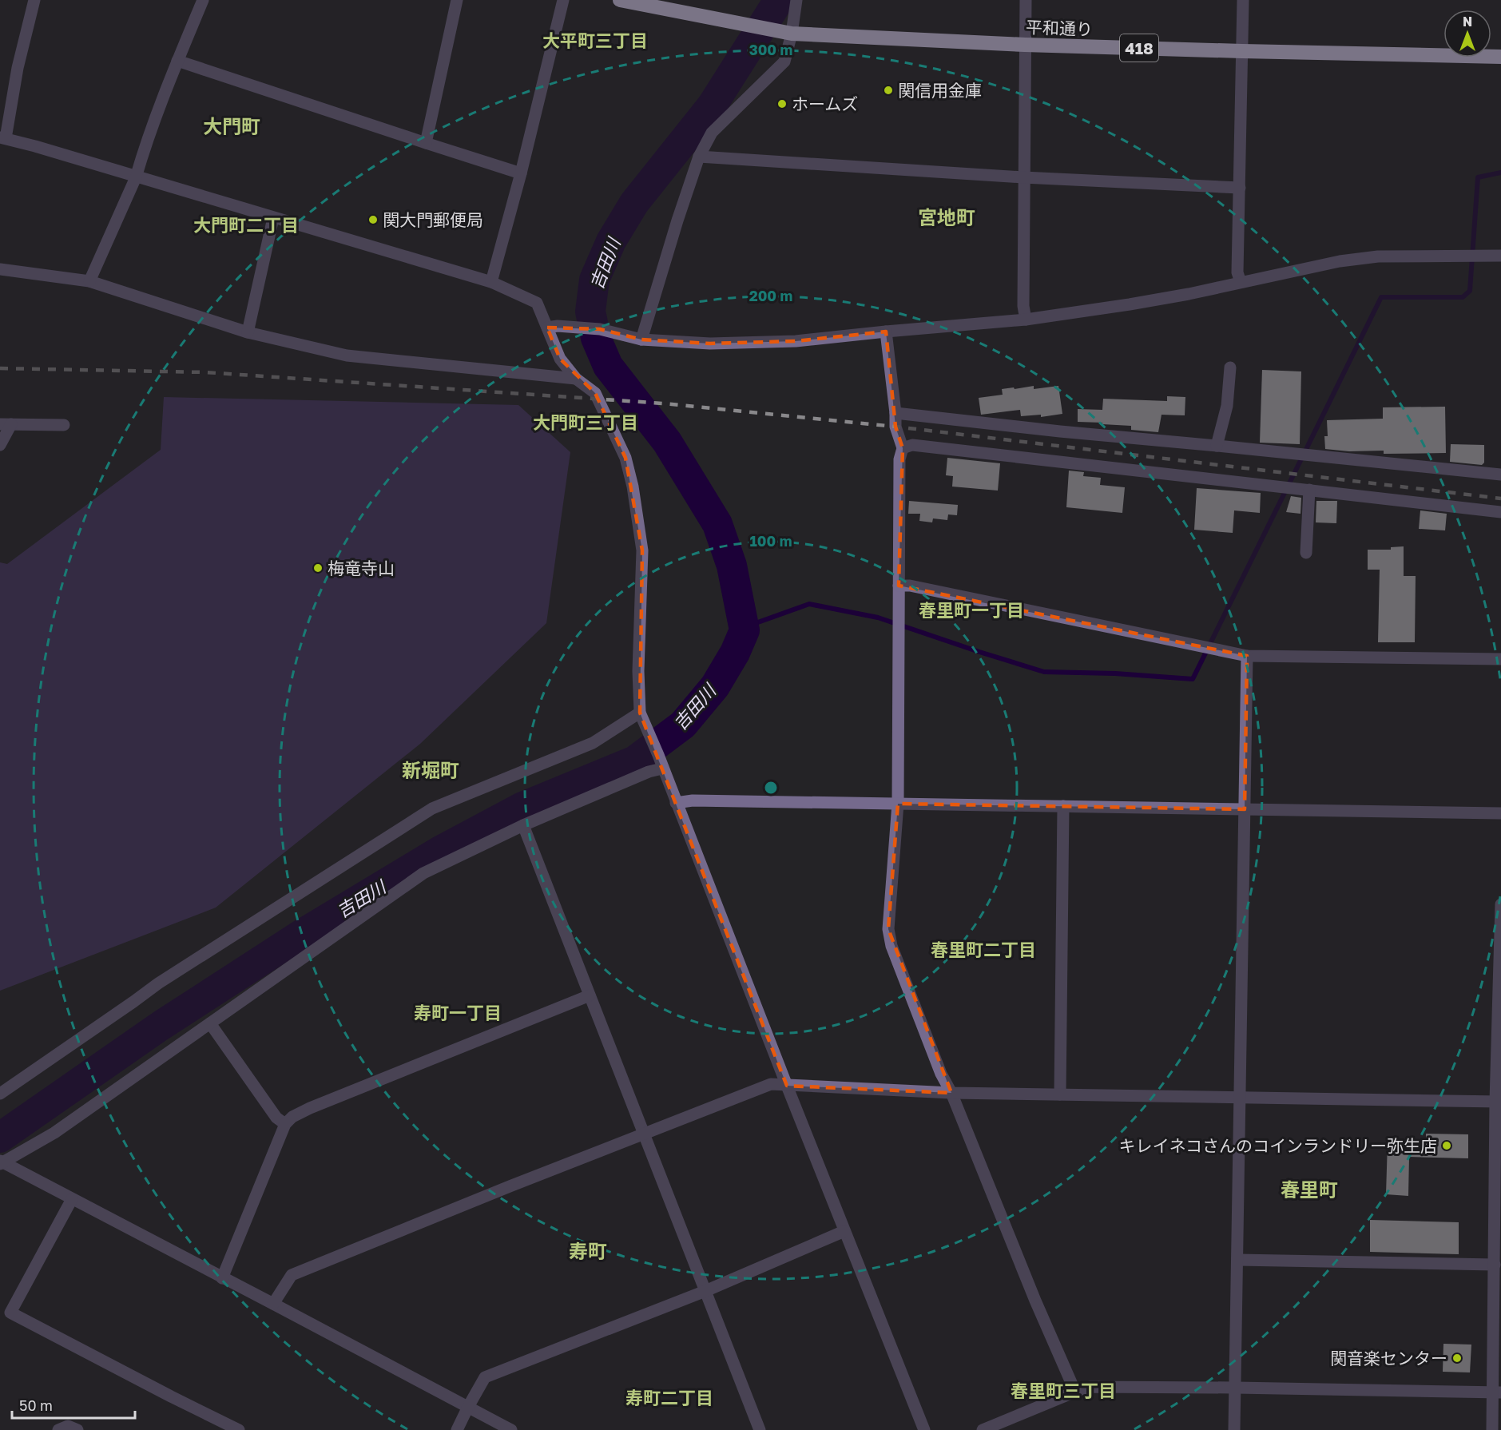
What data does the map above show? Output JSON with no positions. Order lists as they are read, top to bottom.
{
  "streets": {
    "highway": ["平和通り", "418"]
  },
  "districts": [
    "大平町三丁目",
    "大門町",
    "宮地町",
    "大門町二丁目",
    "大門町三丁目",
    "春里町一丁目",
    "新堀町",
    "春里町二丁目",
    "寿町一丁目",
    "春里町",
    "寿町",
    "春里町三丁目",
    "寿町二丁目"
  ],
  "water": ["吉田川"],
  "places": [
    "関信用金庫",
    "ホームズ",
    "関大門郵便局",
    "梅竜寺山",
    "キレイネコさんのコインランドリー弥生店",
    "関音楽センター"
  ],
  "scale_bar": "50 m",
  "north": "top",
  "rings": ["300 m", "200 m", "100 m"]
}
